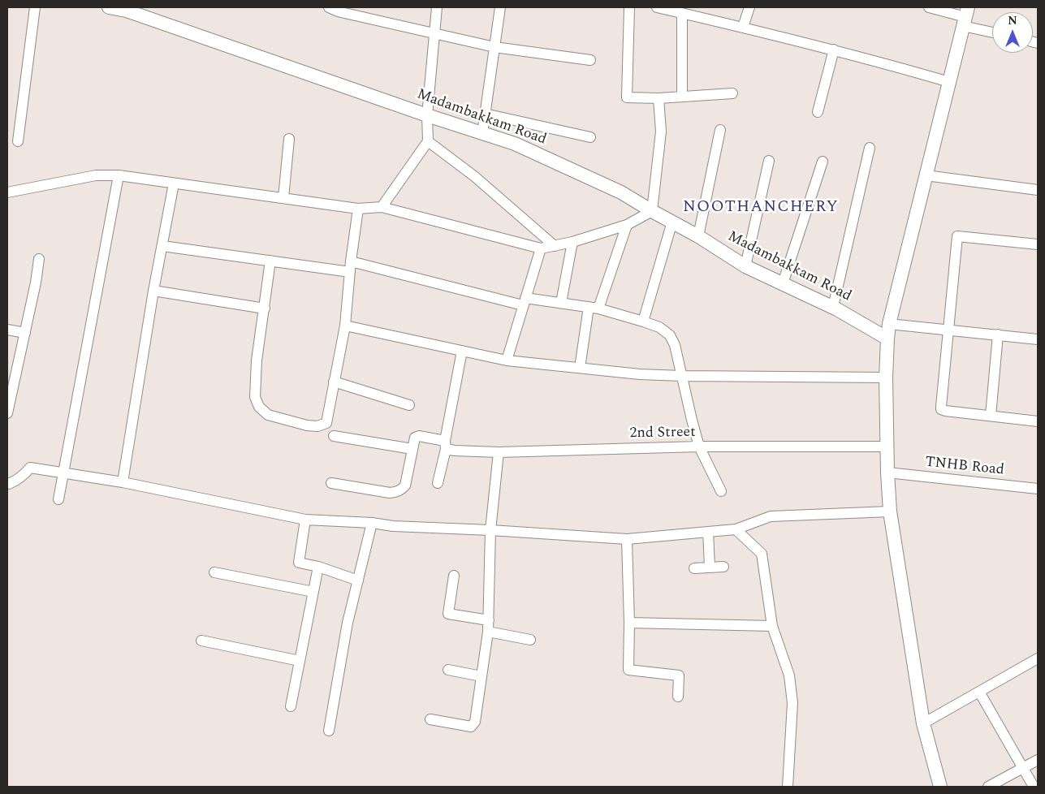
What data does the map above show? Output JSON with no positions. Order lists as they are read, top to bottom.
{
  "streets": {
    "street": ["Madambakkam Road", "2nd Street", "TNHB Road"]
  },
  "districts": ["NOOTHANCHERY"],
  "north": "top"
}
